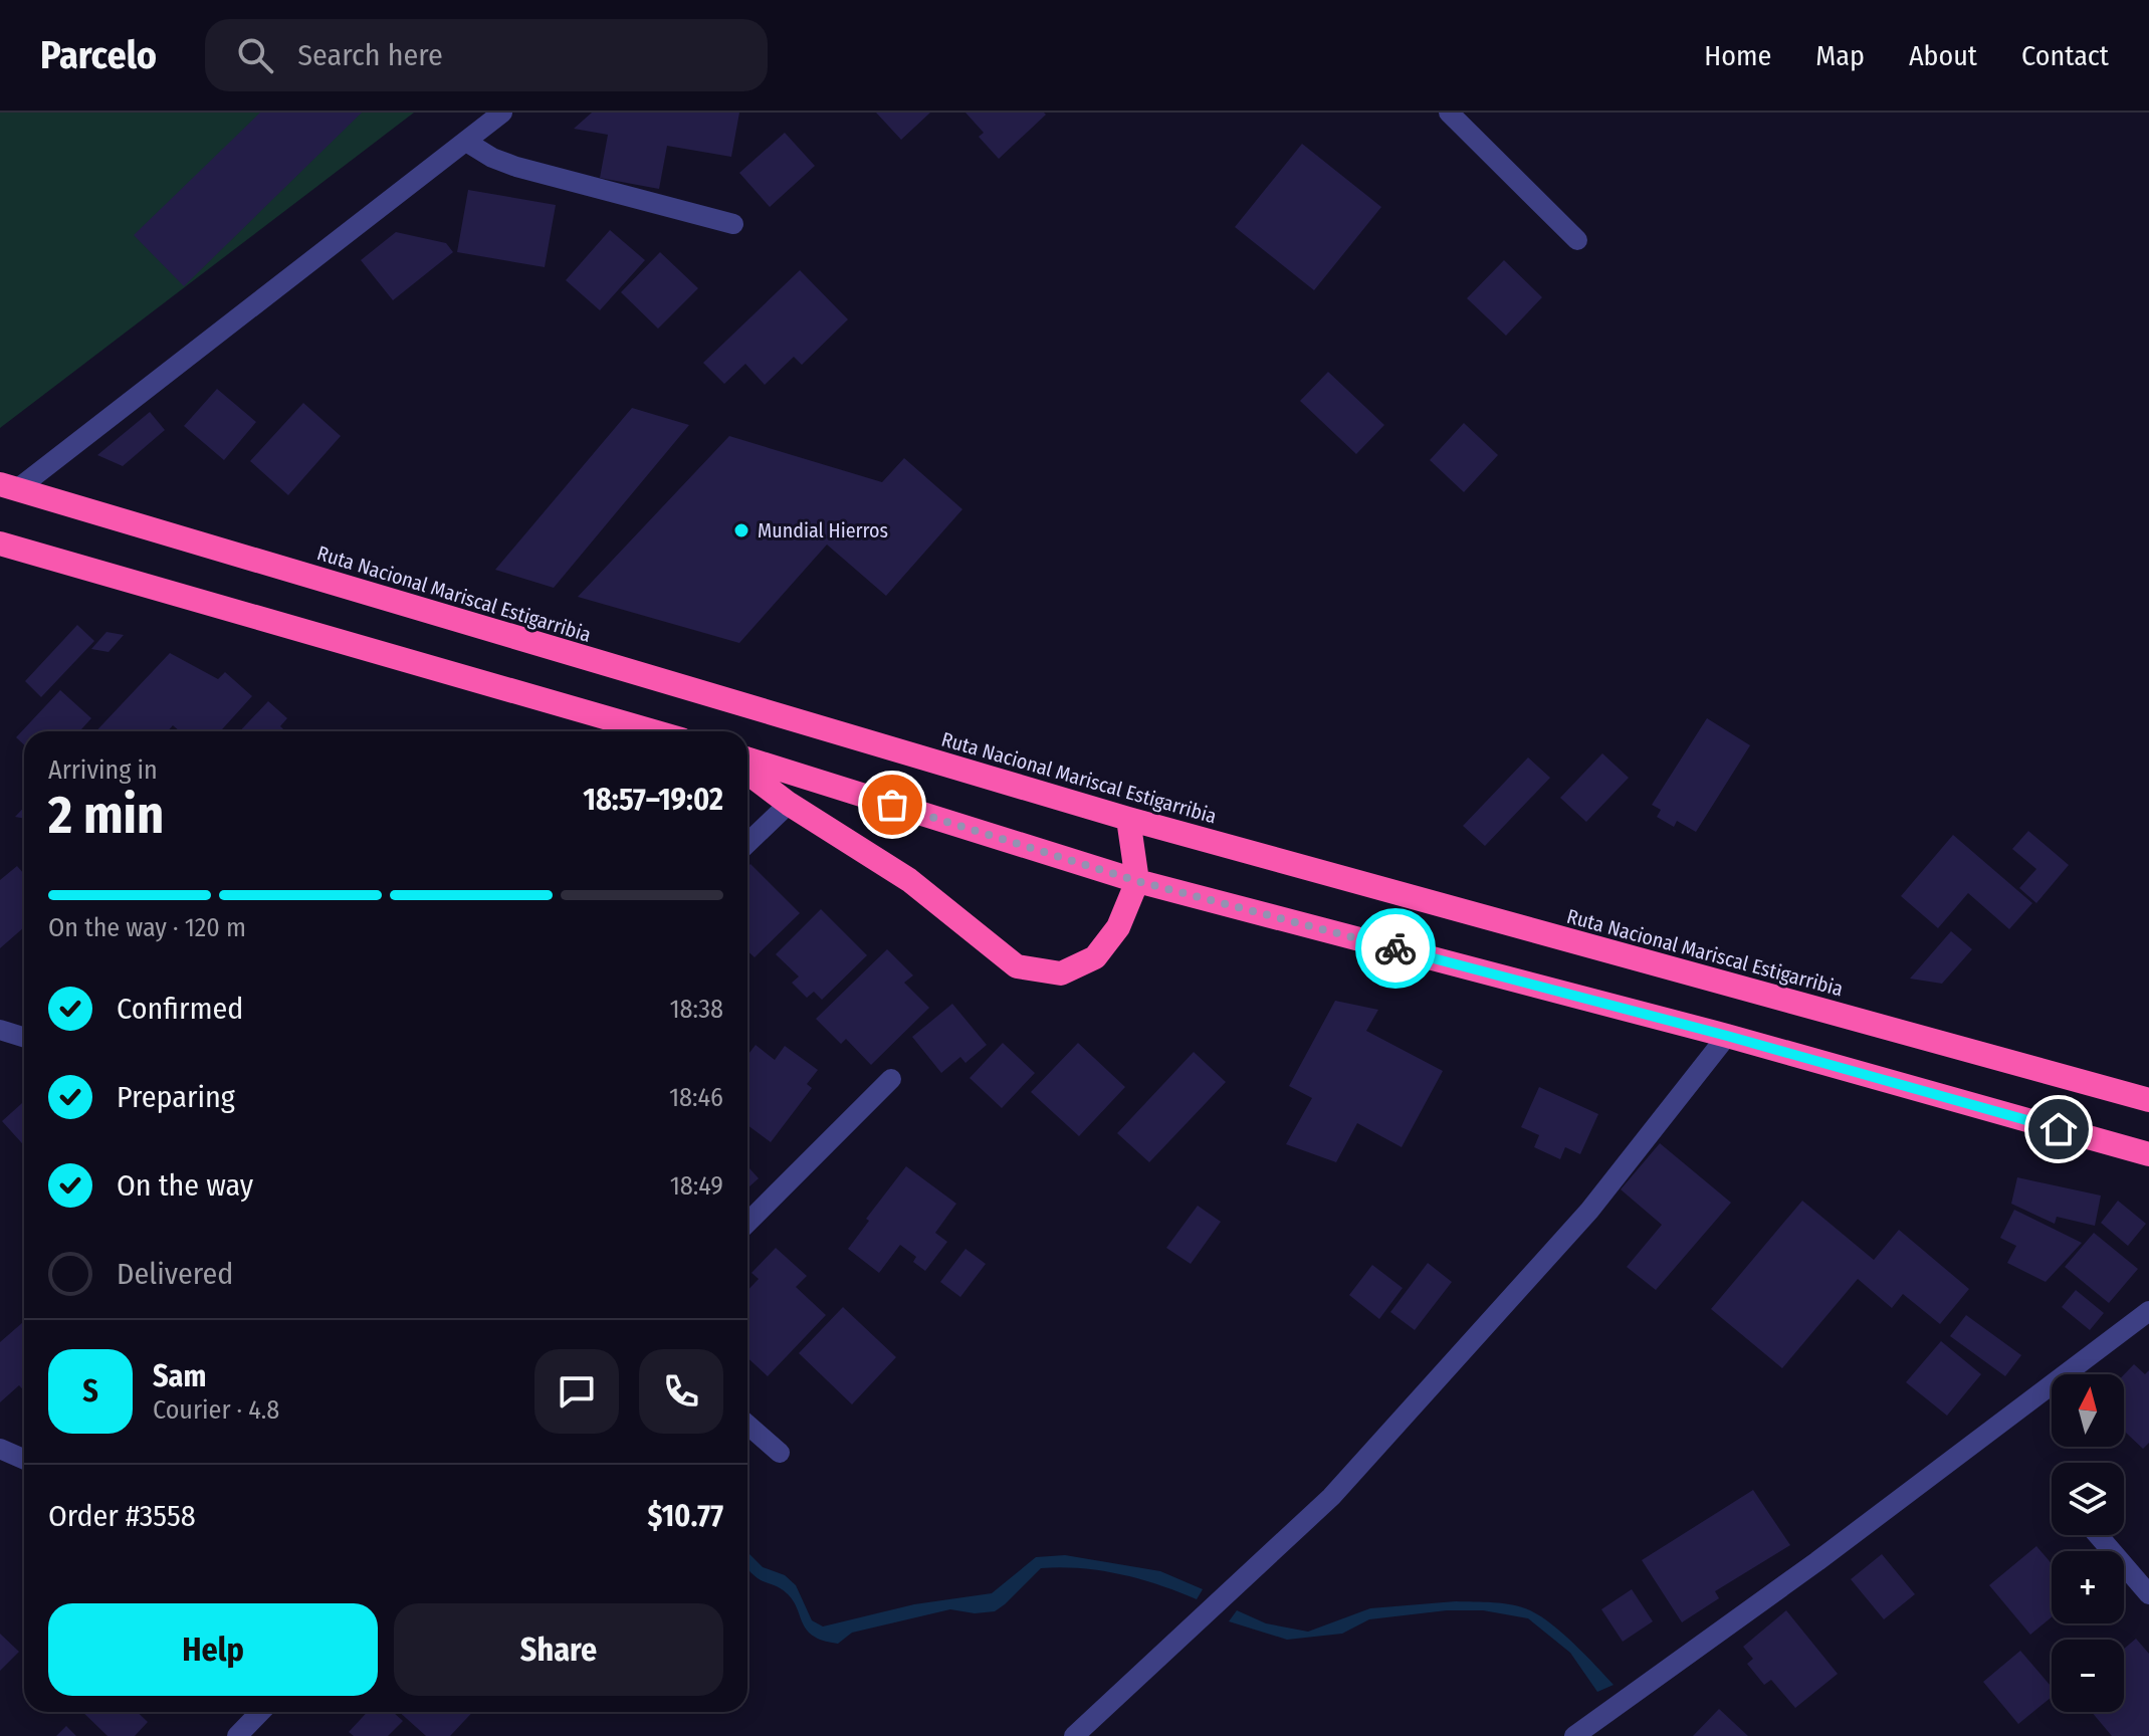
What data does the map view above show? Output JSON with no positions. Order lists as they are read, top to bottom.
{
  "streets": {
    "highway": ["Ruta Nacional Mariscal Estigarribia"]
  },
  "places": ["Mundial Hierros"],
  "north": "top",
  "page": {
    "header": "Parcelo",
    "search": "Search here",
    "nav": [
      "Home",
      "Map",
      "About",
      "Contact"
    ],
    "heading": ["2 min", "Arriving in", "18:57–19:02"],
    "panel": [
      "Sam",
      "Courier · 4.8",
      "Order #3558",
      "$10.77"
    ],
    "bar": "On the way · 120 m",
    "list": [
      ["Confirmed", "18:38"],
      ["Preparing", "18:46"],
      ["On the way", "18:49"],
      "Delivered"
    ],
    "round": "S",
    "map_buttons": ["+", "−"],
    "buttons": ["Help", "Share"]
  }
}
